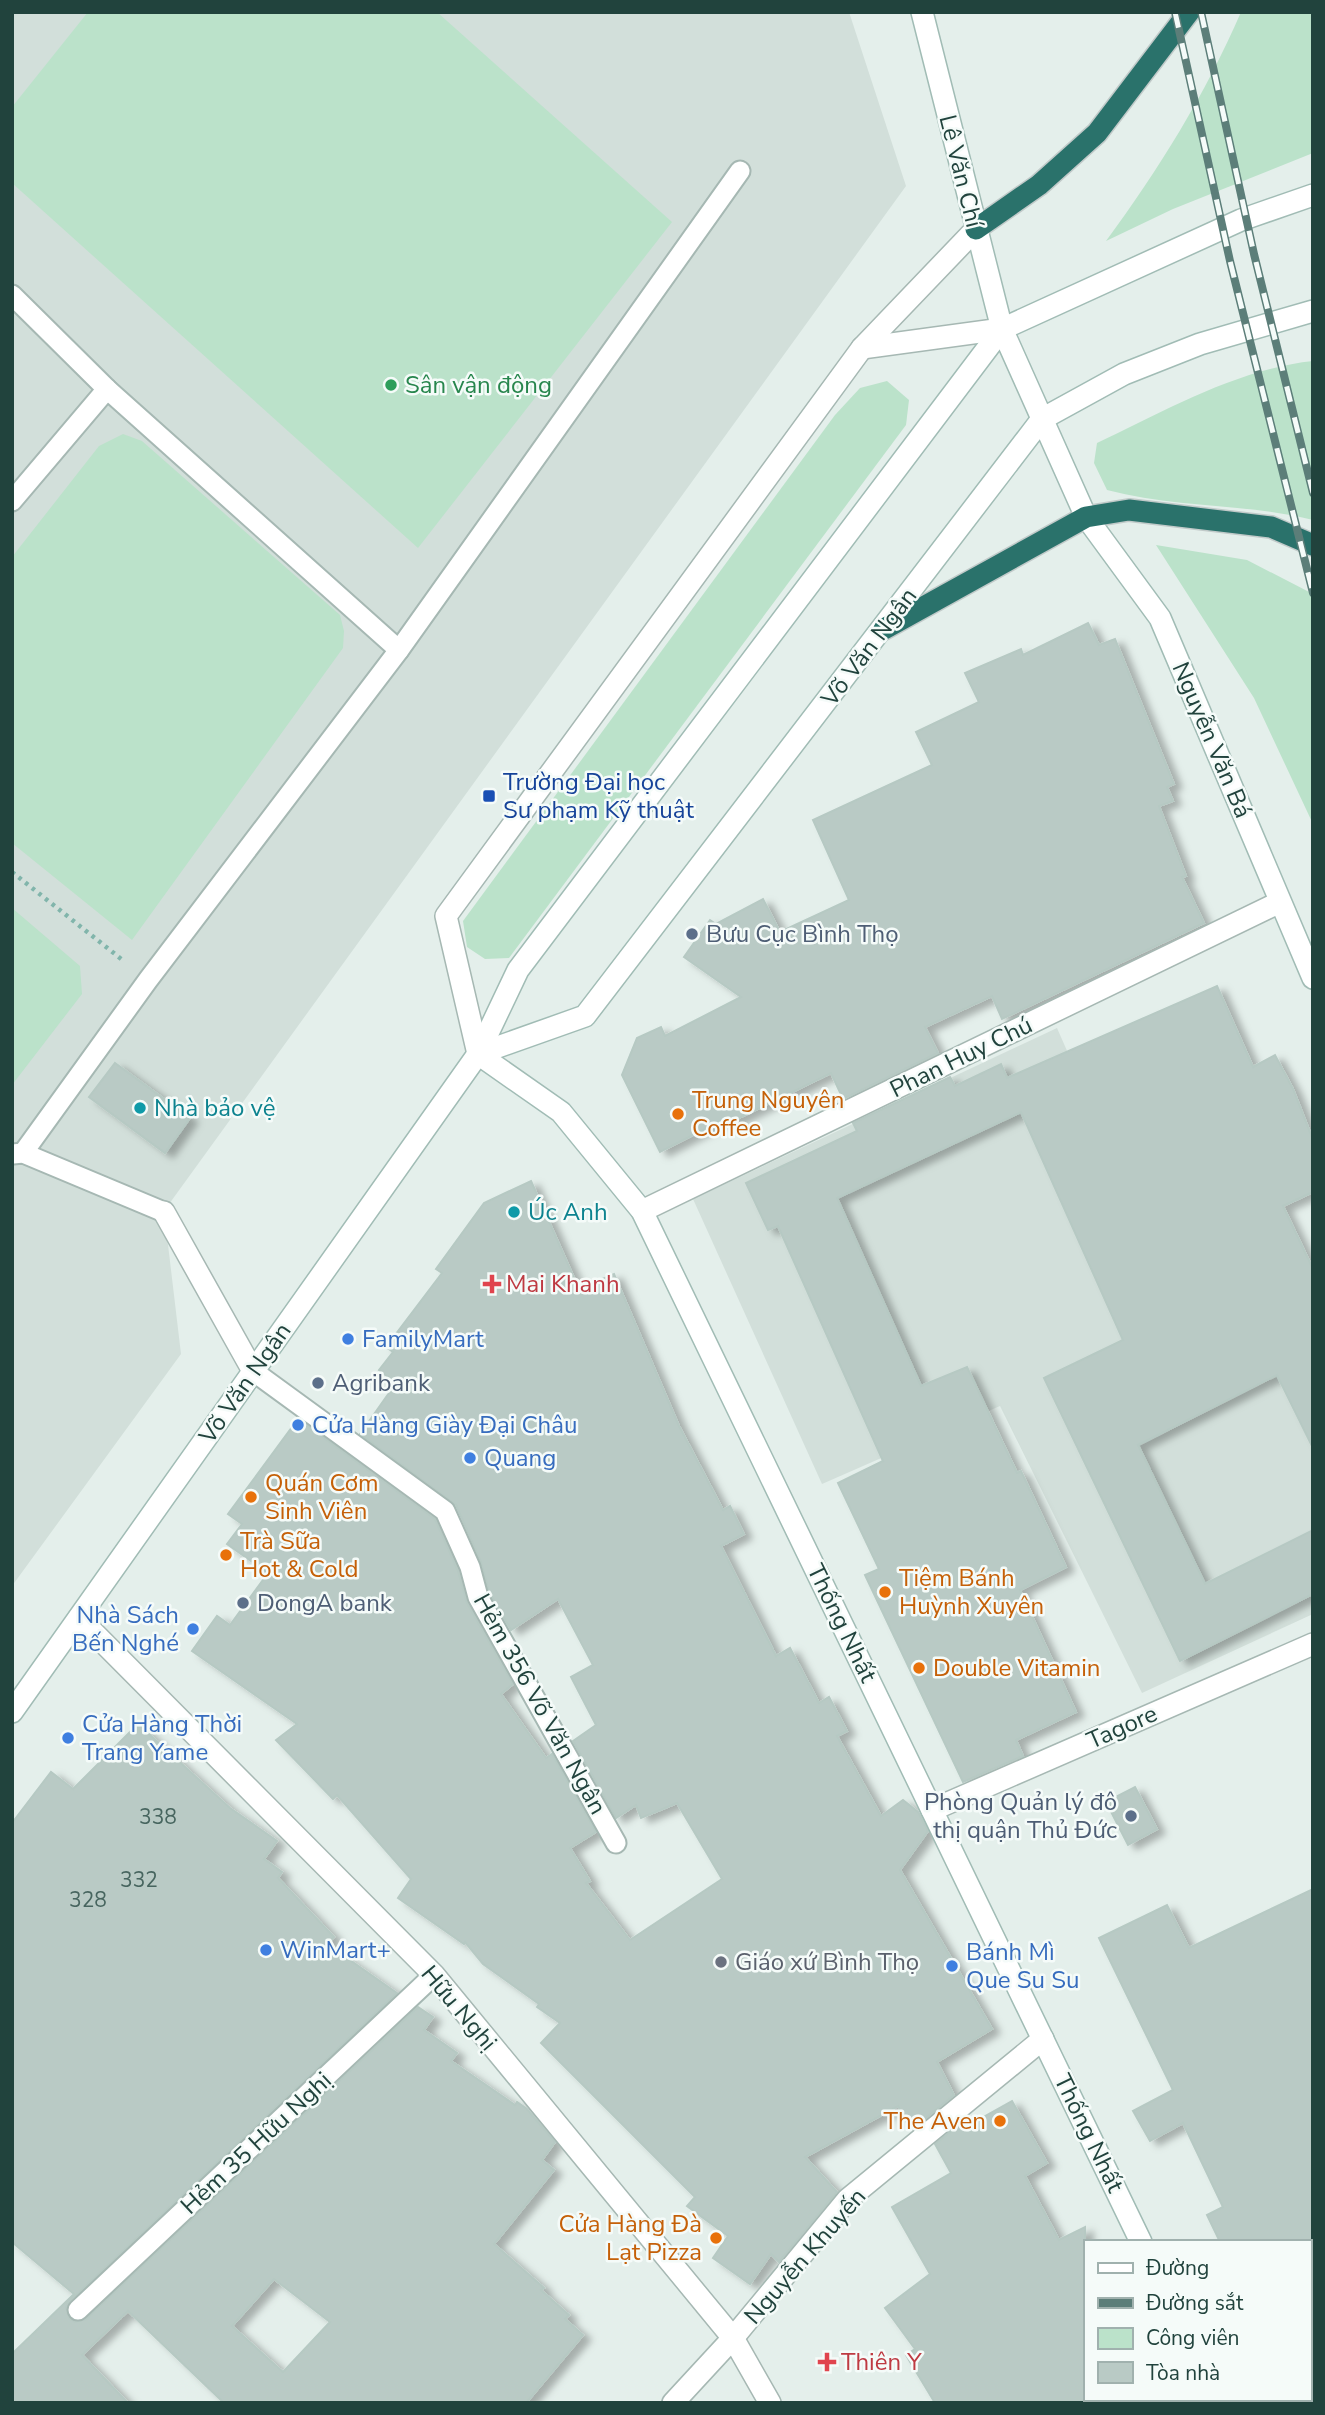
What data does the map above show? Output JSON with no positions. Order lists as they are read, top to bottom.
{
  "streets": {
    "street": [
      "Lê Văn Chí",
      "Võ Văn Ngân",
      "Nguyễn Văn Bá",
      "Phan Huy Chú",
      "Thống Nhất",
      "Tagore",
      "Hữu Nghị",
      "Nguyễn Khuyến"
    ],
    "lane": ["Hẻm 356 Võ Văn Ngân", "Hẻm 35 Hữu Nghị"]
  },
  "crossings": [
    ["Lê Văn Chí", "Võ Văn Ngân"],
    ["Lê Văn Chí", "Nguyễn Văn Bá"],
    ["Võ Văn Ngân", "Nguyễn Văn Bá"],
    ["Võ Văn Ngân", "Thống Nhất"],
    ["Võ Văn Ngân", "Hẻm 356 Võ Văn Ngân"],
    ["Võ Văn Ngân", "Hữu Nghị"],
    ["Nguyễn Văn Bá", "Phan Huy Chú"],
    ["Phan Huy Chú", "Thống Nhất"],
    ["Thống Nhất", "Tagore"],
    ["Thống Nhất", "Nguyễn Khuyến"],
    ["Hữu Nghị", "Hẻm 35 Hữu Nghị"],
    ["Hữu Nghị", "Nguyễn Khuyến"]
  ],
  "places": {
    "other": [
      "Sân vận động",
      "Bưu Cục Bình Thọ",
      "Nhà bảo vệ",
      "Trung Nguyên Coffee",
      "Úc Anh",
      "FamilyMart",
      "Agribank",
      "Cửa Hàng Giày Đại Châu",
      "Quang",
      "Quán Cơm Sinh Viên",
      "Trà Sữa Hot & Cold",
      "Tiệm Bánh Huỳnh Xuyên",
      "DongA bank",
      "Nhà Sách Bến Nghé",
      "Double Vitamin",
      "Cửa Hàng Thời Trang Yame",
      "Phòng Quản lý đô thị quận Thủ Đức",
      "WinMart+",
      "Giáo xứ Bình Thọ",
      "Bánh Mì Que Su Su",
      "The Aven",
      "Cửa Hàng Đà Lạt Pizza"
    ],
    "transit": ["Trường Đại học Sư phạm Kỹ thuật"],
    "health": ["Mai Khanh", "Thiên Y"]
  },
  "house_numbers": ["338", "332", "328"],
  "legend": [
    "Đường",
    "Đường sắt",
    "Công viên",
    "Tòa nhà"
  ]
}
